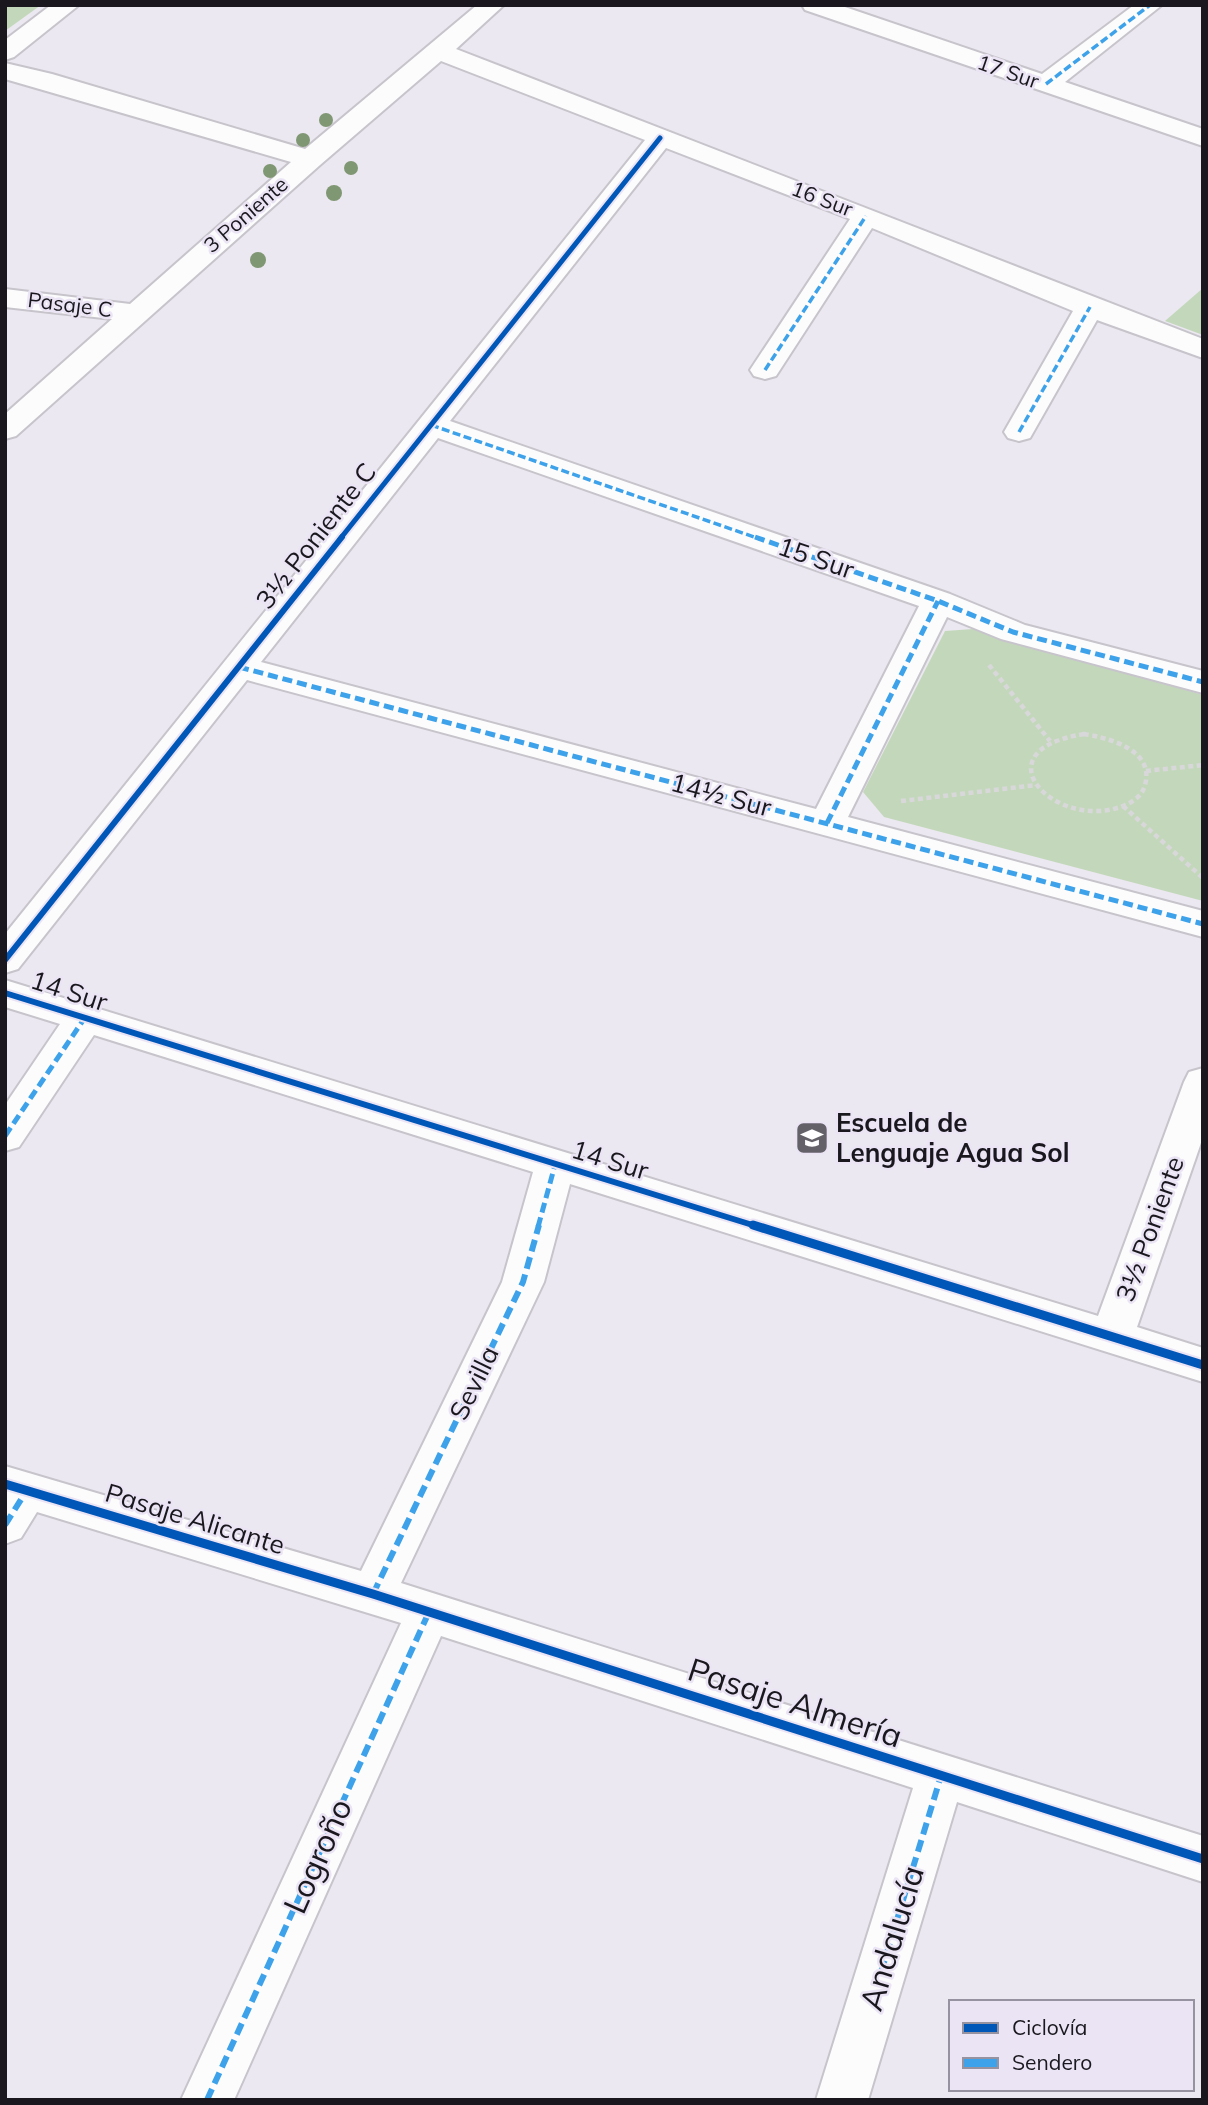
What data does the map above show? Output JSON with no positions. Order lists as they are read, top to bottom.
{
  "streets": {
    "street": [
      "17 Sur",
      "16 Sur",
      "3 Poniente",
      "Pasaje C",
      "3½ Poniente C",
      "15 Sur",
      "14½ Sur",
      "14 Sur",
      "3½ Poniente",
      "Sevilla",
      "Pasaje Alicante",
      "Pasaje Almería",
      "Logroño",
      "Andalucía"
    ]
  },
  "crossings": [
    ["16 Sur", "3 Poniente"],
    ["16 Sur", "3½ Poniente C"],
    ["3 Poniente", "Pasaje C"],
    ["3½ Poniente C", "15 Sur"],
    ["3½ Poniente C", "14½ Sur"],
    ["14 Sur", "3½ Poniente"],
    ["14 Sur", "Sevilla"],
    ["Sevilla", "Pasaje Alicante"],
    ["Sevilla", "Pasaje Almería"],
    ["Pasaje Alicante", "Pasaje Almería"],
    ["Pasaje Almería", "Logroño"],
    ["Pasaje Almería", "Andalucía"]
  ],
  "places": {
    "school or university": ["Escuela de Lenguaje Agua Sol"]
  },
  "legend": ["Ciclovía", "Sendero"]
}
